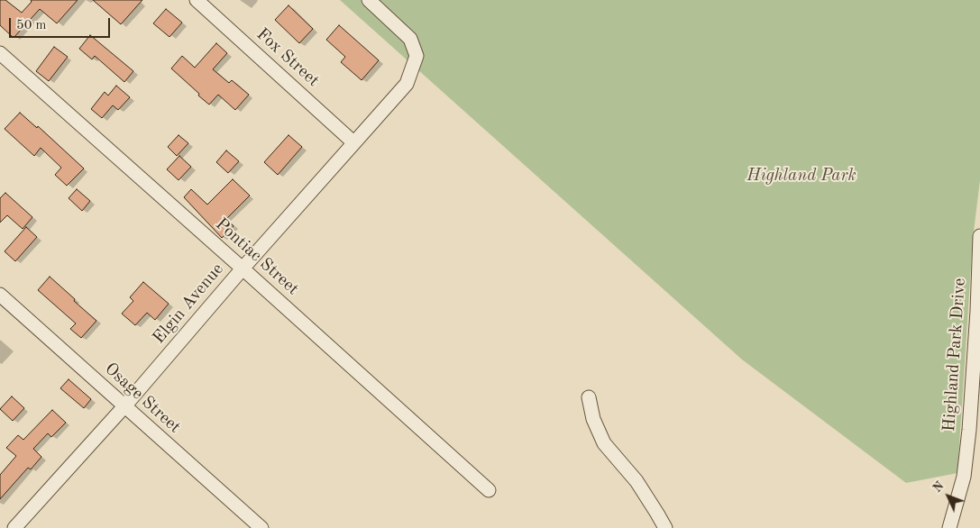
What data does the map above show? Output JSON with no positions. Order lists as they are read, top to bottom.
{
  "streets": {
    "street": [
      "Fox Street",
      "Pontiac Street",
      "Elgin Avenue",
      "Highland Park Drive",
      "Osage Street"
    ]
  },
  "crossings": [
    ["Fox Street", "Elgin Avenue"],
    ["Pontiac Street", "Elgin Avenue"],
    ["Elgin Avenue", "Osage Street"]
  ],
  "parks": ["Highland Park"],
  "scale_bar": "50 m",
  "north": "top left"
}
